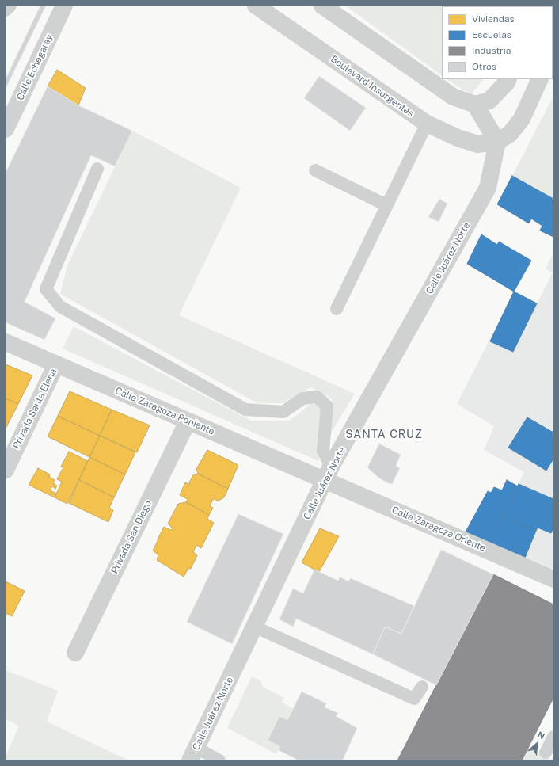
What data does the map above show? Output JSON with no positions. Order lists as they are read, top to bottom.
{
  "streets": {
    "street": [
      "Calle Echegaray",
      "Boulevard Insurgentes",
      "Calle Juárez Norte",
      "Privada Santa Elena",
      "Calle Zaragoza Poniente",
      "Calle Zaragoza Oriente",
      "Privada San Diego"
    ]
  },
  "crossings": [
    ["Boulevard Insurgentes", "Calle Juárez Norte"],
    ["Calle Juárez Norte", "Calle Zaragoza Poniente"],
    ["Calle Juárez Norte", "Calle Zaragoza Oriente"],
    ["Privada Santa Elena", "Calle Zaragoza Poniente"],
    ["Calle Zaragoza Poniente", "Calle Zaragoza Oriente"],
    ["Calle Zaragoza Poniente", "Privada San Diego"]
  ],
  "districts": ["SANTA CRUZ"],
  "legend": [
    "Viviendas",
    "Escuelas",
    "Industria",
    "Otros"
  ],
  "north": "top right"
}
